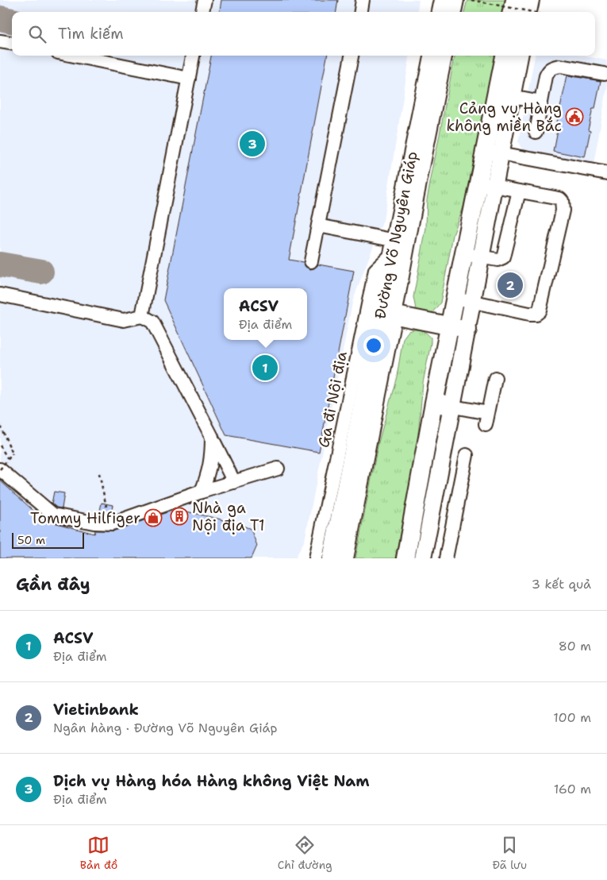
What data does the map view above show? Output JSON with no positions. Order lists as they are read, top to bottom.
{
  "streets": {
    "highway": ["Đường Võ Nguyên Giáp"],
    "lane": ["Ga đi Nội địa"]
  },
  "crossings": [
    ["Đường Võ Nguyên Giáp", "Ga đi Nội địa"]
  ],
  "places": {
    "public building": ["Cảng vụ Hàng không miền Bắc"],
    "building": ["Nhà ga Nội địa T1"],
    "shop": ["Tommy Hilfiger"]
  },
  "scale_bar": "50 m",
  "page": {
    "search": "Tìm kiếm",
    "pins": ["3", "2", "1"],
    "popup": ["ACSV", "Địa điểm"],
    "scale": "50 m",
    "heading": ["Gần đây", "3 kết quả"],
    "list": [
      {
        "mark": "1",
        "name": "ACSV",
        "note": "Địa điểm",
        "value": "80 m"
      },
      {
        "mark": "2",
        "name": "Vietinbank",
        "note": "Ngân hàng · Đường Võ Nguyên Giáp",
        "value": "100 m"
      },
      {
        "mark": "3",
        "name": "Dịch vụ Hàng hóa Hàng không Việt Nam",
        "note": "Địa điểm",
        "value": "160 m"
      }
    ],
    "nav": ["Bản đồ", "Chỉ đường", "Đã lưu"]
  }
}
